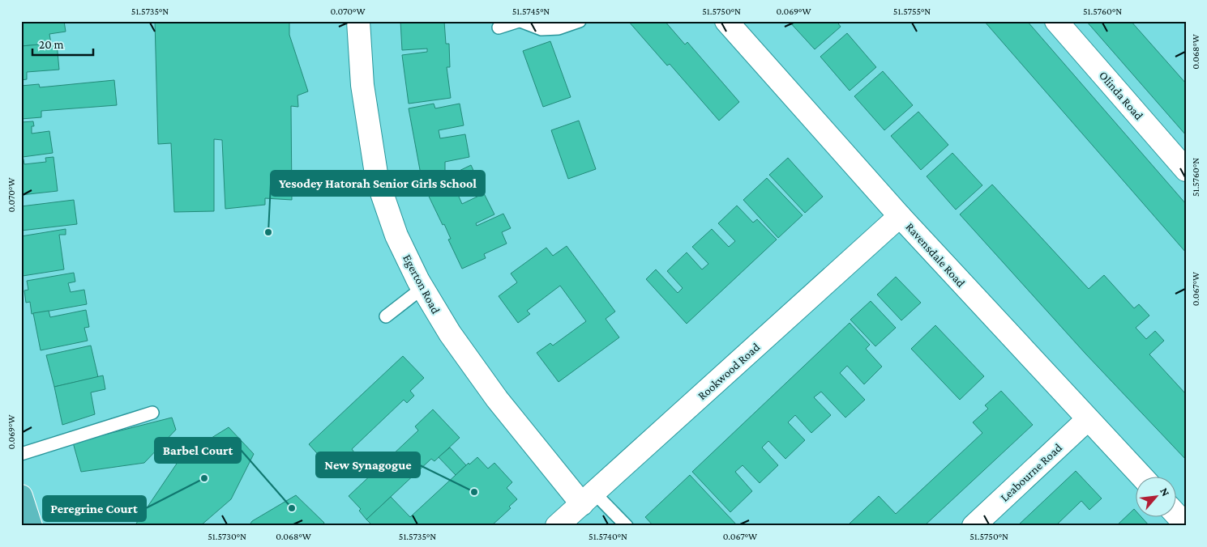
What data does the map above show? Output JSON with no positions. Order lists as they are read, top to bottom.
{
  "streets": {
    "street": [
      "Olinda Road",
      "Ravensdale Road",
      "Egerton Road",
      "Rookwood Road",
      "Leabourne Road"
    ]
  },
  "crossings": [
    ["Ravensdale Road", "Rookwood Road"],
    ["Ravensdale Road", "Leabourne Road"],
    ["Egerton Road", "Rookwood Road"]
  ],
  "places": [
    "Yesodey Hatorah Senior Girls School",
    "Peregrine Court",
    "New Synagogue",
    "Barbel Court"
  ],
  "scale_bar": "20 m",
  "north": "top right",
  "coordinates": [
    "51.5735°N",
    "0.070°W",
    "51.5745°N",
    "51.5750°N",
    "0.069°W",
    "51.5755°N",
    "51.5760°N",
    "0.068°W",
    "0.067°W",
    "51.5730°N",
    "51.5740°N"
  ]
}
